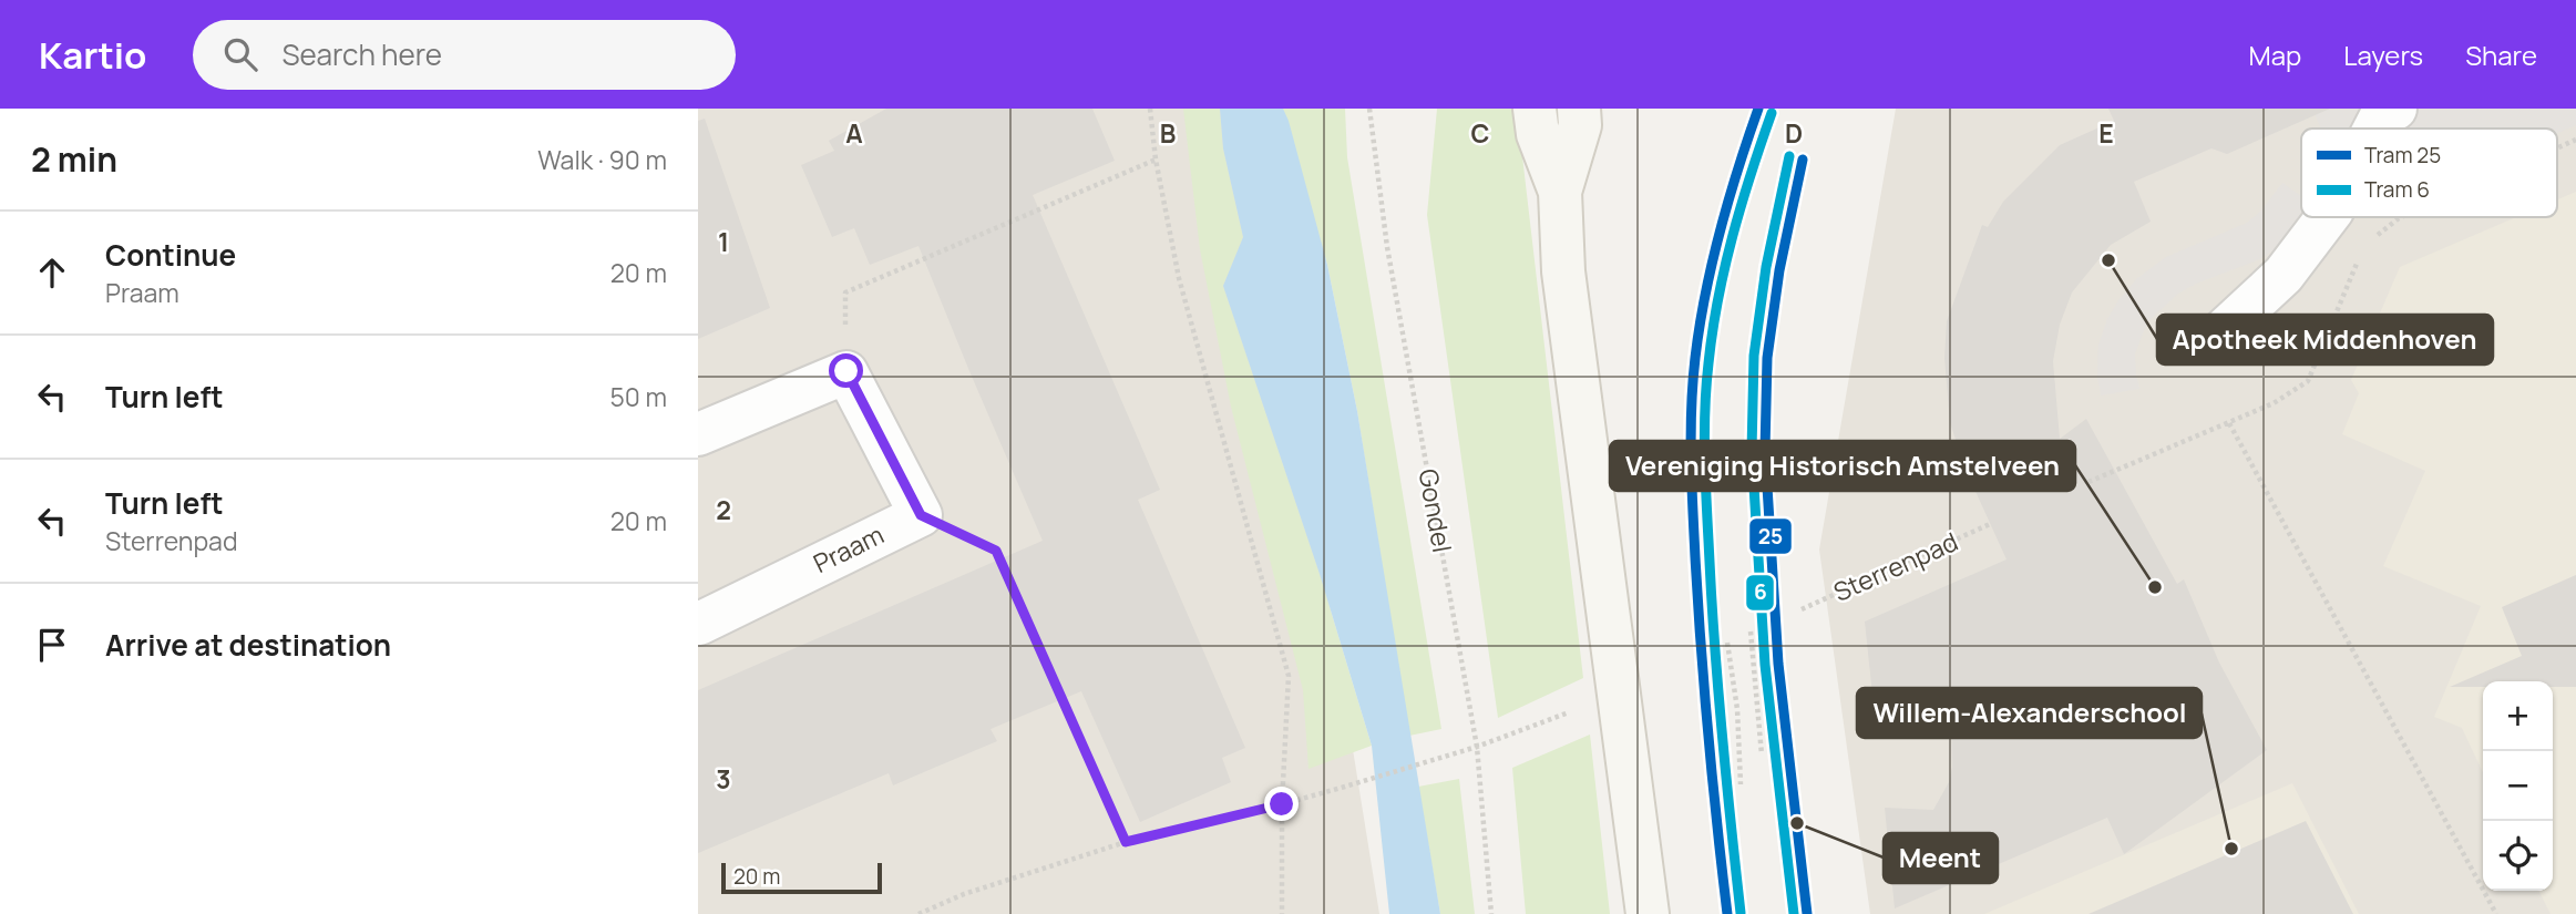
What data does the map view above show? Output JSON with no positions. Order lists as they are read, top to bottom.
{
  "streets": {
    "street": ["Praam"],
    "path": ["Gondel", "Sterrenpad"]
  },
  "places": [
    "Apotheek Middenhoven",
    "Vereniging Historisch Amstelveen",
    "Meent",
    "Willem-Alexanderschool"
  ],
  "lines": ["tram line 25", "tram line 6"],
  "legend": ["Tram 25", "Tram 6"],
  "scale_bar": "20 m",
  "page": {
    "header": "Kartio",
    "search": "Search here",
    "nav": ["Map", "Layers", "Share"],
    "heading": ["2 min", "Walk · 90 m"],
    "list": [
      ["Continue", "Praam", "20 m"],
      ["Turn left", "50 m"],
      ["Turn left", "Sterrenpad", "20 m"],
      "Arrive at destination"
    ],
    "map_buttons": ["+", "−"],
    "scale": "20 m"
  },
  "grid": {
    "columns": [
      "A",
      "B",
      "C",
      "D",
      "E"
    ],
    "rows": ["1", "2", "3"]
  }
}
